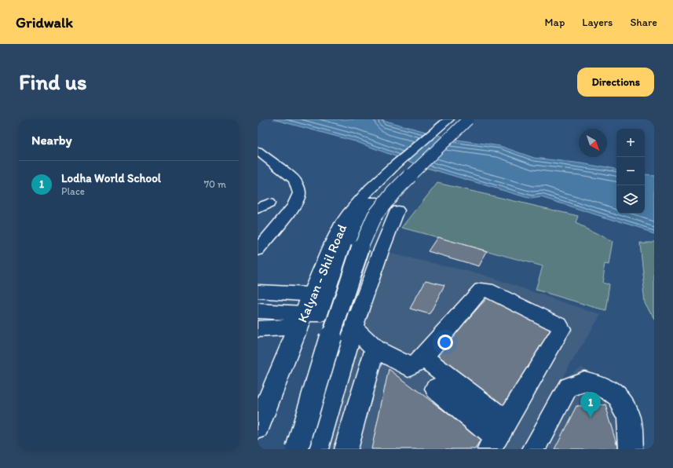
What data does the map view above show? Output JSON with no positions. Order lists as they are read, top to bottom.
{
  "streets": {
    "main road": ["Kalyan - Shil Road"]
  },
  "north": "bottom right",
  "page": {
    "header": "Gridwalk",
    "nav": ["Map", "Layers", "Share"],
    "buttons": "Directions",
    "title": "Find us",
    "heading": "Nearby",
    "map_buttons": ["+", "−"],
    "list": [
      {
        "mark": "1",
        "name": "Lodha World School",
        "note": "Place",
        "value": "70 m"
      }
    ],
    "pins": "1"
  }
}
